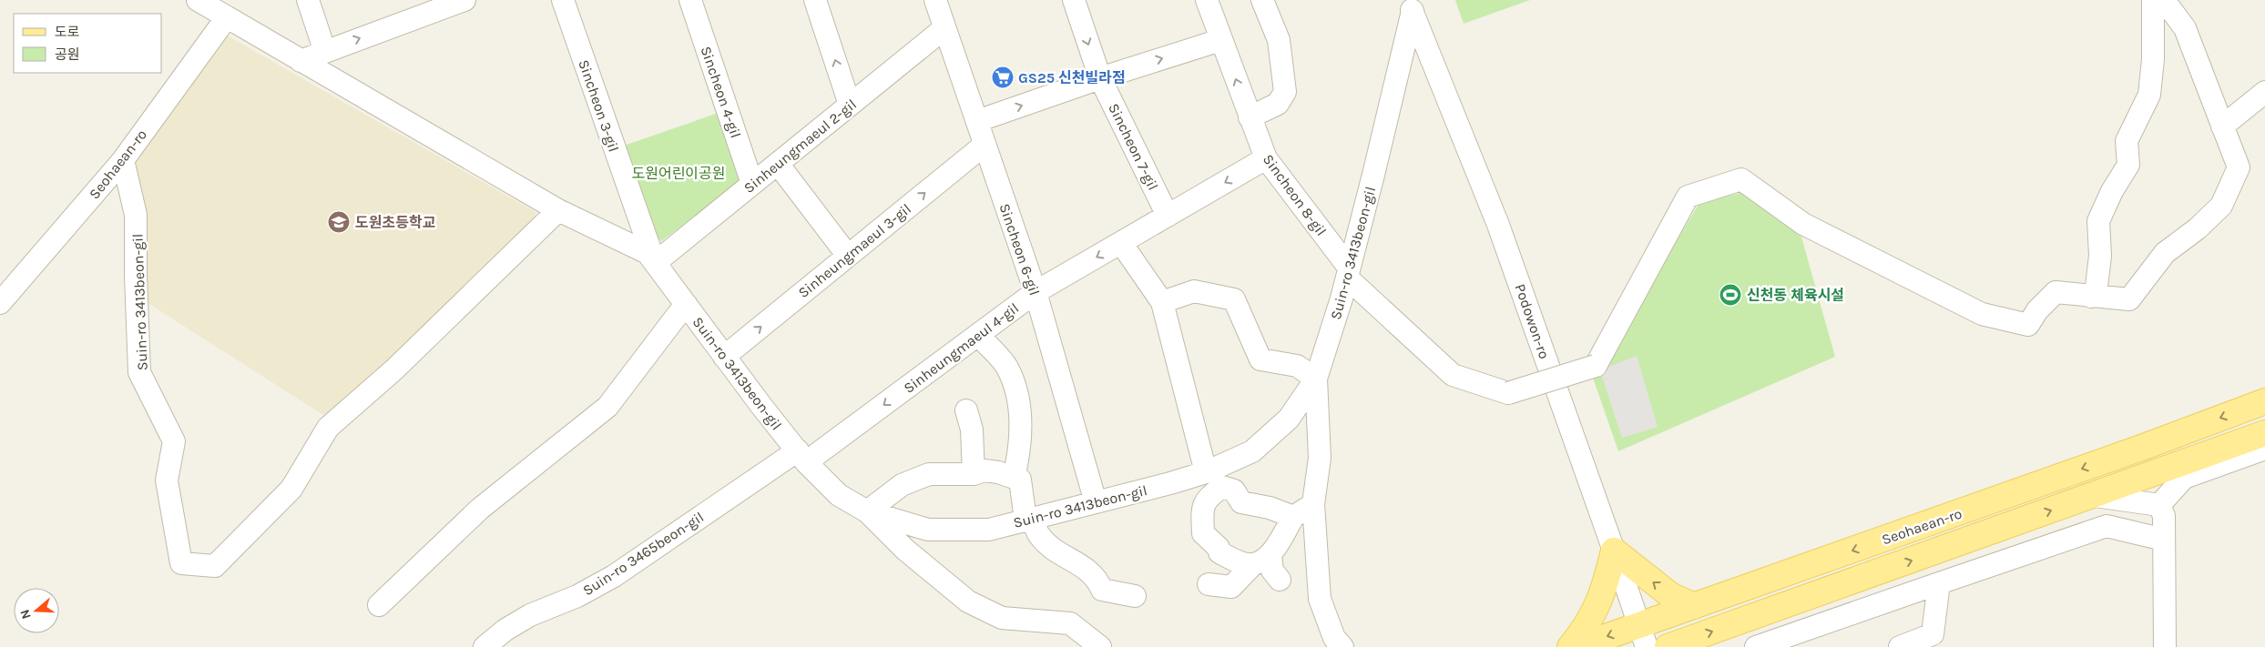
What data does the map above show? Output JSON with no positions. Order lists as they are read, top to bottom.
{
  "streets": {
    "main road": ["Seohaean-ro"],
    "street": [
      "Sincheon 4-gil",
      "Sincheon 3-gil",
      "Sinheungmaeul 2-gil",
      "Sincheon 7-gil",
      "Sincheon 8-gil",
      "Sincheon 6-gil",
      "Sinheungmaeul 3-gil",
      "Suin-ro 3413beon-gil",
      "Podowon-ro",
      "Sinheungmaeul 4-gil",
      "Suin-ro 3465beon-gil"
    ]
  },
  "crossings": [
    ["Sincheon 4-gil", "Sinheungmaeul 2-gil"],
    ["Sincheon 3-gil", "Sinheungmaeul 2-gil"],
    ["Sincheon 3-gil", "Suin-ro 3413beon-gil"],
    ["Sinheungmaeul 2-gil", "Sincheon 6-gil"],
    ["Sinheungmaeul 2-gil", "Suin-ro 3413beon-gil"],
    ["Sincheon 7-gil", "Sinheungmaeul 4-gil"],
    ["Seohaean-ro", "Suin-ro 3413beon-gil"],
    ["Seohaean-ro", "Podowon-ro"],
    ["Sincheon 8-gil", "Suin-ro 3413beon-gil"],
    ["Sincheon 8-gil", "Sinheungmaeul 4-gil"],
    ["Sincheon 6-gil", "Sinheungmaeul 3-gil"],
    ["Sincheon 6-gil", "Suin-ro 3413beon-gil"],
    ["Sincheon 6-gil", "Sinheungmaeul 4-gil"],
    ["Sinheungmaeul 3-gil", "Suin-ro 3413beon-gil"],
    ["Suin-ro 3413beon-gil", "Podowon-ro"],
    ["Suin-ro 3413beon-gil", "Sinheungmaeul 4-gil"],
    ["Suin-ro 3413beon-gil", "Suin-ro 3465beon-gil"],
    ["Sinheungmaeul 4-gil", "Suin-ro 3465beon-gil"]
  ],
  "one_way": ["Sincheon 7-gil", "Sinheungmaeul 3-gil"],
  "parks": ["도원어린이공원"],
  "places": {
    "supermarket": ["GS25 신천빌라점"],
    "school or university": ["도원초등학교"],
    "sports": ["신천동 체육시설"]
  },
  "legend": ["도로", "공원"],
  "north": "left"
}
